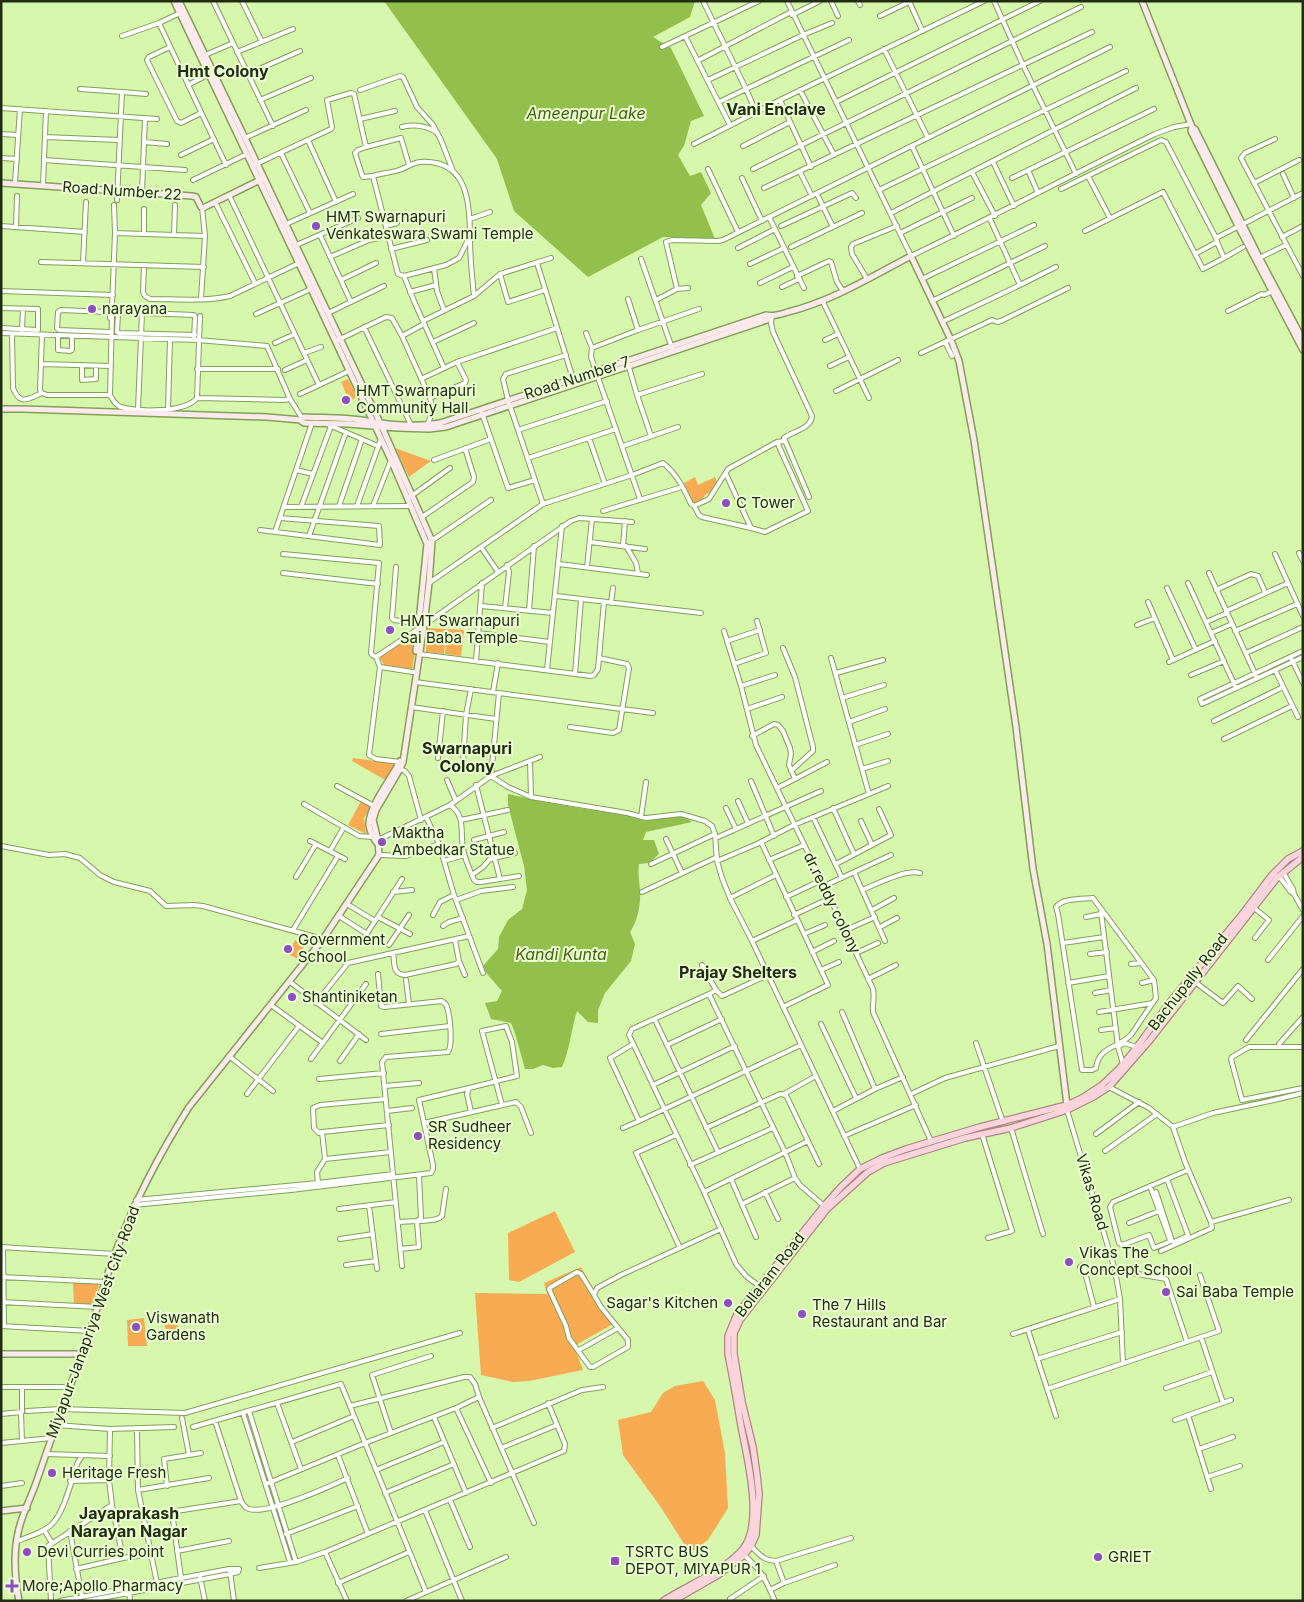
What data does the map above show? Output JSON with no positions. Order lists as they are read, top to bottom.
{
  "streets": {
    "main road": ["Bachupally Road", "Bollaram Road"],
    "street": [
      "Road Number 22",
      "Road Number 7",
      "dr.reddy colony",
      "Vikas Road",
      "Miyapur-Janapriya West City Road"
    ]
  },
  "crossings": [
    ["dr.reddy colony", "Bollaram Road"],
    ["Bachupally Road", "Vikas Road"],
    ["Bachupally Road", "Bollaram Road"],
    ["Vikas Road", "Bollaram Road"]
  ],
  "districts": [
    "Hmt Colony",
    "Vani Enclave",
    "Swarnapuri Colony",
    "Prajay Shelters",
    "Jayaprakash Narayan Nagar"
  ],
  "water": ["Ameenpur Lake", "Kandi Kunta"],
  "places": {
    "other": [
      "HMT Swarnapuri Venkateswara Swami Temple",
      "narayana",
      "HMT Swarnapuri Community Hall",
      "C Tower",
      "HMT Swarnapuri Sai Baba Temple",
      "Maktha Ambedkar Statue",
      "Government School",
      "Shantiniketan",
      "SR Sudheer Residency",
      "Vikas The Concept School",
      "Sai Baba Temple",
      "Sagar's Kitchen",
      "The 7 Hills Restaurant and Bar",
      "Viswanath Gardens",
      "Heritage Fresh",
      "Devi Curries point",
      "GRIET"
    ],
    "transit": ["TSRTC BUS DEPOT, MIYAPUR 1"],
    "health": ["More;Apollo Pharmacy"]
  }
}
